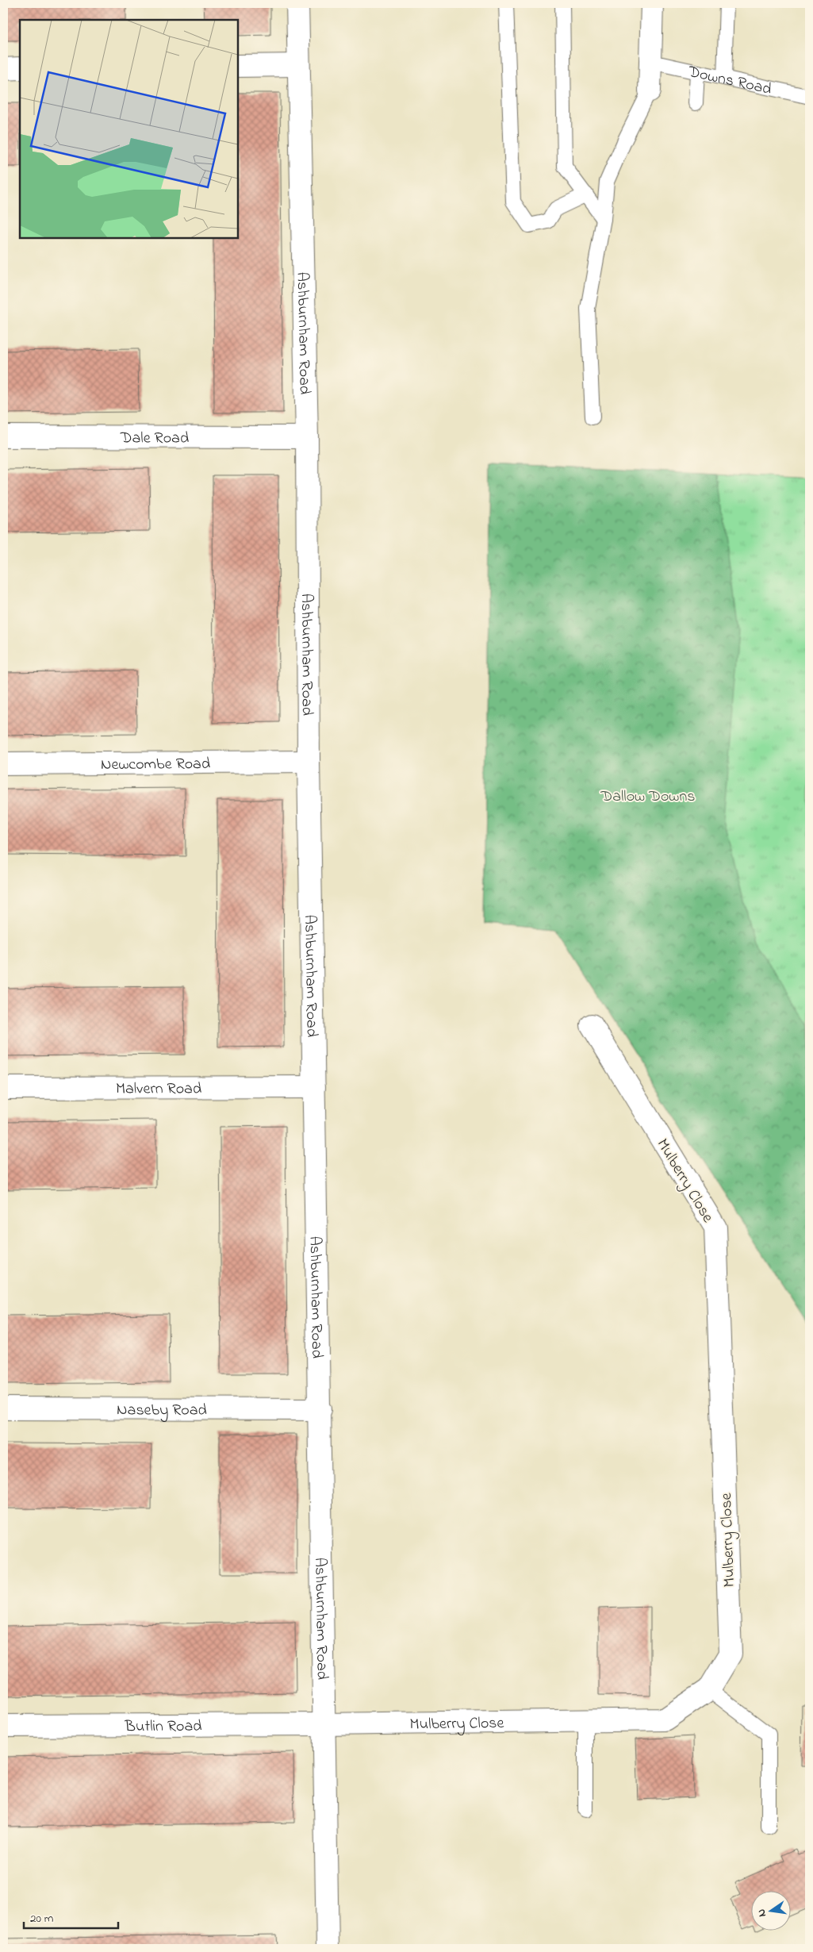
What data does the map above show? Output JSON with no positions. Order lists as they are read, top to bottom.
{
  "streets": {
    "street": [
      "Ashburnham Road",
      "Dale Road",
      "Newcombe Road",
      "Malvern Road",
      "Mulberry Close",
      "Naseby Road",
      "Butlin Road"
    ],
    "lane": ["Downs Road"]
  },
  "crossings": [
    ["Ashburnham Road", "Dale Road"],
    ["Ashburnham Road", "Newcombe Road"],
    ["Ashburnham Road", "Malvern Road"],
    ["Ashburnham Road", "Mulberry Close"],
    ["Ashburnham Road", "Naseby Road"],
    ["Ashburnham Road", "Butlin Road"],
    ["Mulberry Close", "Butlin Road"]
  ],
  "parks": ["Dallow Downs"],
  "scale_bar": "20 m",
  "north": "left"
}
